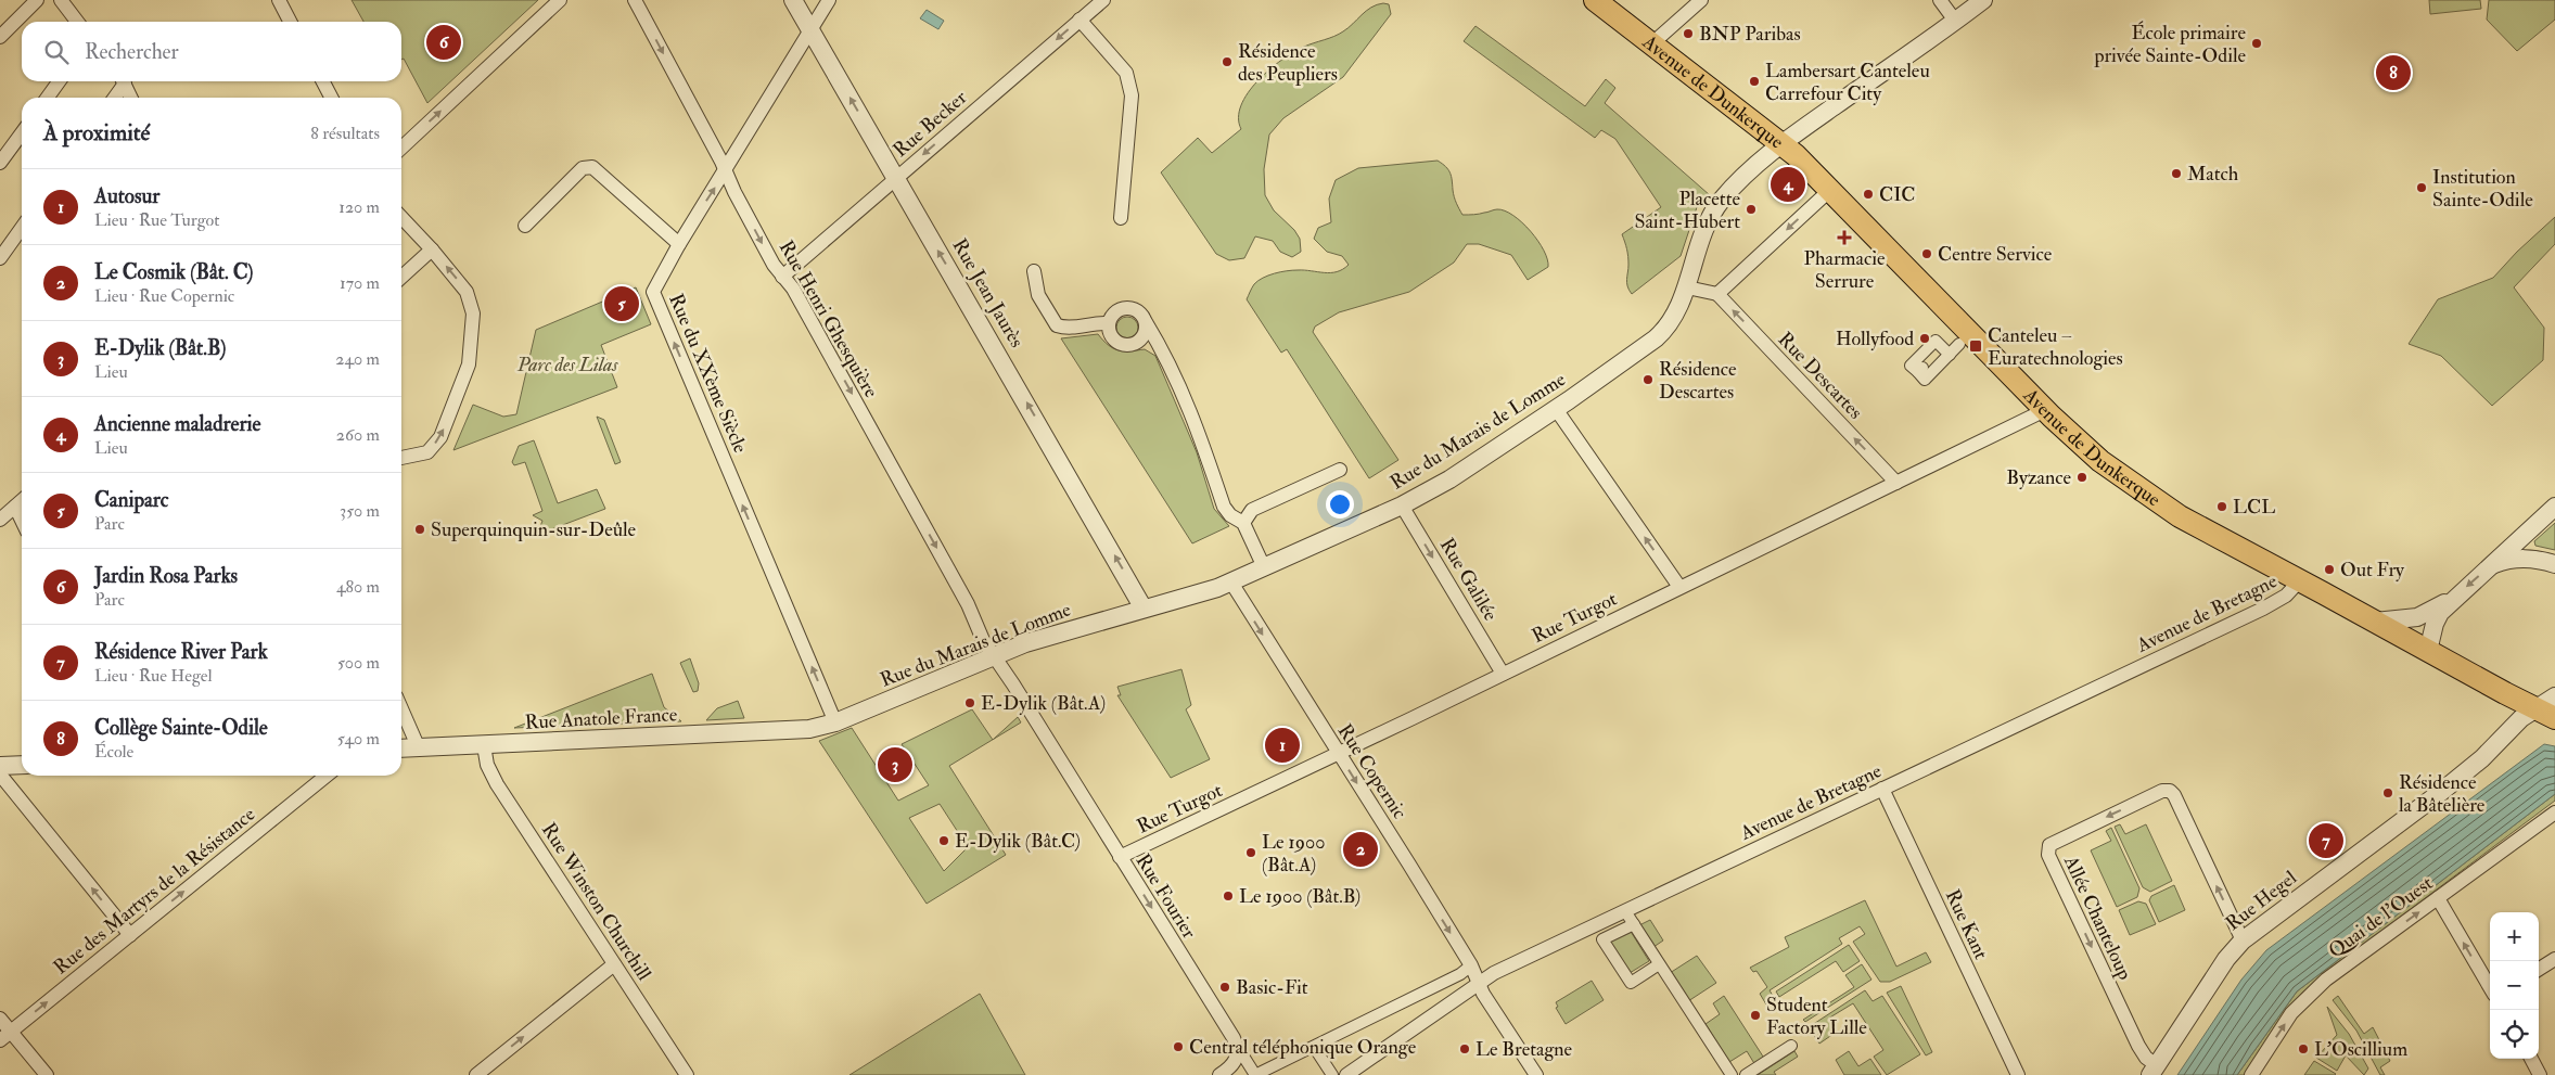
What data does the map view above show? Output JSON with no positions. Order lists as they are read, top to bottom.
{
  "streets": {
    "main road": ["Avenue de Dunkerque"],
    "street": [
      "Rue Becker",
      "Rue Jean Jaurès",
      "Rue Henri Ghesquière",
      "Rue du XXème Siècle",
      "Rue Descartes",
      "Rue du Marais de Lomme",
      "Rue Galilée",
      "Avenue de Bretagne",
      "Rue Turgot",
      "Rue Anatole France",
      "Rue Copernic",
      "Rue des Martyrs de la Résistance",
      "Rue Fourier",
      "Rue Hegel",
      "Rue Winston Churchill",
      "Quai de l'Ouest",
      "Allée Chanteloup",
      "Rue Kant"
    ]
  },
  "crossings": [
    ["Avenue de Dunkerque", "Rue du Marais de Lomme"],
    ["Avenue de Dunkerque", "Avenue de Bretagne"],
    ["Avenue de Dunkerque", "Rue Turgot"],
    ["Avenue de Dunkerque", "Rue Hegel"],
    ["Rue Becker", "Rue Jean Jaurès"],
    ["Rue Becker", "Rue Henri Ghesquière"],
    ["Rue Jean Jaurès", "Rue du XXème Siècle"],
    ["Rue Jean Jaurès", "Rue du Marais de Lomme"],
    ["Rue Henri Ghesquière", "Rue du XXème Siècle"],
    ["Rue Henri Ghesquière", "Rue du Marais de Lomme"],
    ["Rue Henri Ghesquière", "Rue Fourier"],
    ["Rue du XXème Siècle", "Rue du Marais de Lomme"],
    ["Rue Descartes", "Rue Turgot"],
    ["Rue du Marais de Lomme", "Rue Galilée"],
    ["Rue du Marais de Lomme", "Rue Anatole France"],
    ["Rue du Marais de Lomme", "Rue Copernic"],
    ["Rue du Marais de Lomme", "Rue Fourier"],
    ["Rue Galilée", "Rue Turgot"],
    ["Avenue de Bretagne", "Rue Copernic"],
    ["Avenue de Bretagne", "Rue Kant"],
    ["Rue Turgot", "Rue Copernic"],
    ["Rue Turgot", "Rue Fourier"],
    ["Rue Anatole France", "Rue Winston Churchill"],
    ["Rue Hegel", "Allée Chanteloup"]
  ],
  "one_way": [
    "Rue Becker",
    "Rue Henri Ghesquière",
    "Rue du XXème Siècle",
    "Rue Descartes",
    "Rue Galilée",
    "Rue Copernic",
    "Rue des Martyrs de la Résistance",
    "Rue Fourier",
    "Quai de l'Ouest"
  ],
  "parks": ["Parc des Lilas"],
  "places": {
    "other": [
      "BNP Paribas",
      "École primaire privée Sainte-Odile",
      "Résidence des Peupliers",
      "Lambersart Canteleu Carrefour City",
      "Match",
      "Institution Sainte-Odile",
      "CIC",
      "Placette Saint-Hubert",
      "Centre Service",
      "Hollyfood",
      "Résidence Descartes",
      "Byzance",
      "LCL",
      "Superquinquin-sur-Deûle",
      "Out Fry",
      "E-Dylik (Bât.A)",
      "Résidence la Bâtelière",
      "E-Dylik (Bât.C)",
      "Le 1900 (Bât.A)",
      "Le 1900 (Bât.B)",
      "Basic-Fit",
      "Student Factory Lille",
      "Central téléphonique Orange",
      "Le Bretagne",
      "L'Oscillium"
    ],
    "health": ["Pharmacie Serrure"],
    "transit": ["Canteleu – Euratechnologies"]
  },
  "page": {
    "search": "Rechercher",
    "pins": [
      "6",
      "8",
      "4",
      "5",
      "1",
      "3",
      "7",
      "2"
    ],
    "heading": ["À proximité", "8 résultats"],
    "list": [
      {
        "mark": "1",
        "name": "Autosur",
        "note": "Lieu · Rue Turgot",
        "value": "120 m"
      },
      {
        "mark": "2",
        "name": "Le Cosmik (Bât. C)",
        "note": "Lieu · Rue Copernic",
        "value": "170 m"
      },
      {
        "mark": "3",
        "name": "E-Dylik (Bât.B)",
        "note": "Lieu",
        "value": "240 m"
      },
      {
        "mark": "4",
        "name": "Ancienne maladrerie",
        "note": "Lieu",
        "value": "260 m"
      },
      {
        "mark": "5",
        "name": "Caniparc",
        "note": "Parc",
        "value": "350 m"
      },
      {
        "mark": "6",
        "name": "Jardin Rosa Parks",
        "note": "Parc",
        "value": "480 m"
      },
      {
        "mark": "7",
        "name": "Résidence River Park",
        "note": "Lieu · Rue Hegel",
        "value": "500 m"
      },
      {
        "mark": "8",
        "name": "Collège Sainte-Odile",
        "note": "École",
        "value": "540 m"
      }
    ],
    "map_buttons": ["+", "−"]
  }
}
